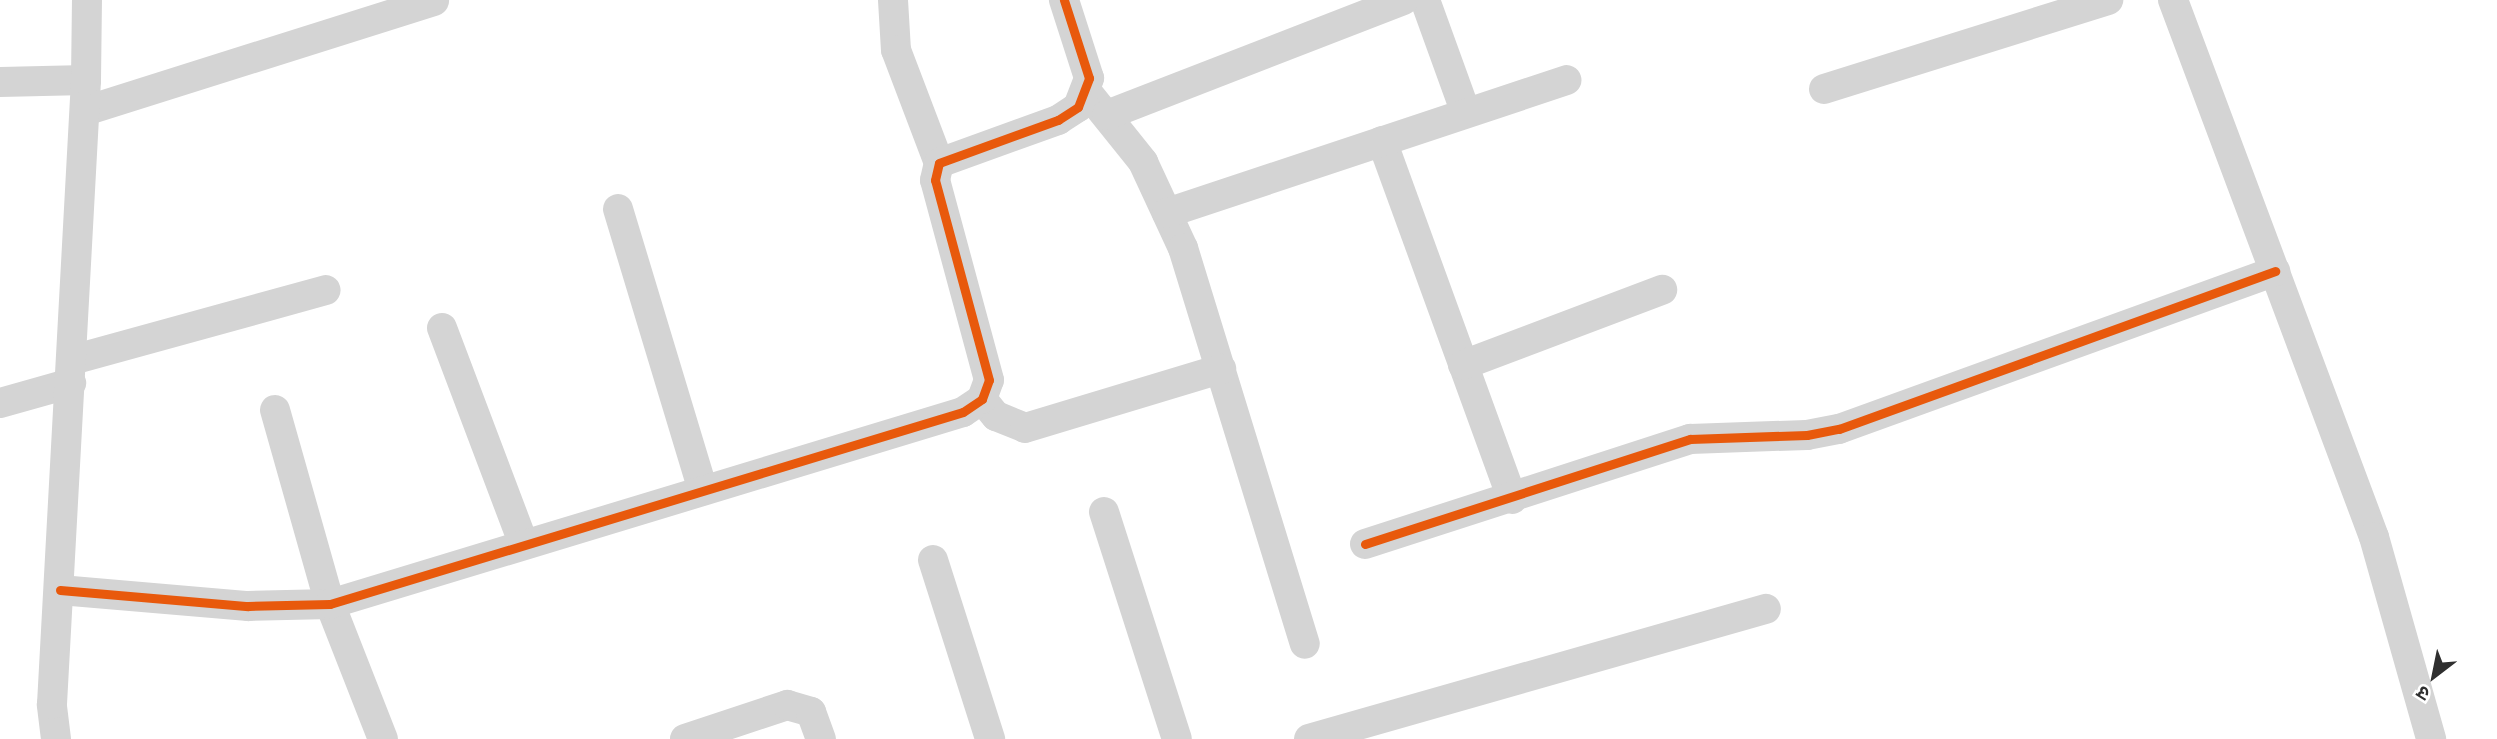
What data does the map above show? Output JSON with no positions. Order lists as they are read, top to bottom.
{
  "north": "bottom left"
}
